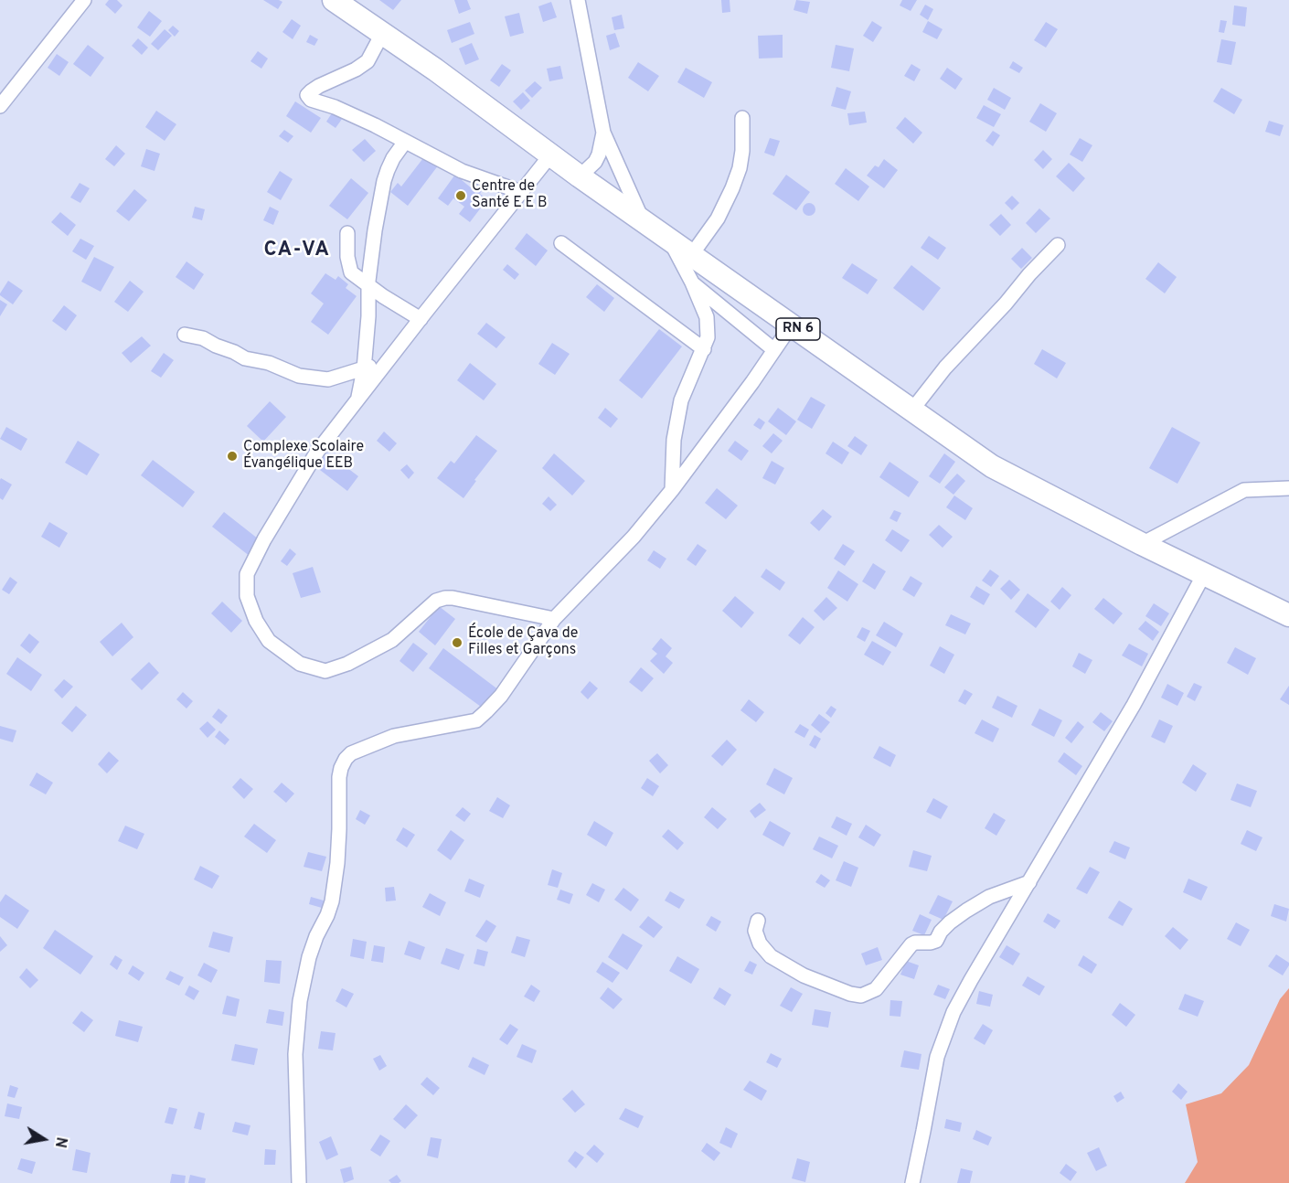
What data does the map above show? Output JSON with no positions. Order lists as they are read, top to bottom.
{
  "streets": {
    "main road": ["RN 6"]
  },
  "districts": ["CA-VA"],
  "places": ["Centre de Santé E E B", "Complexe Scolaire Évangélique EEB", "École de Çava de Filles et Garçons"],
  "north": "right"
}
